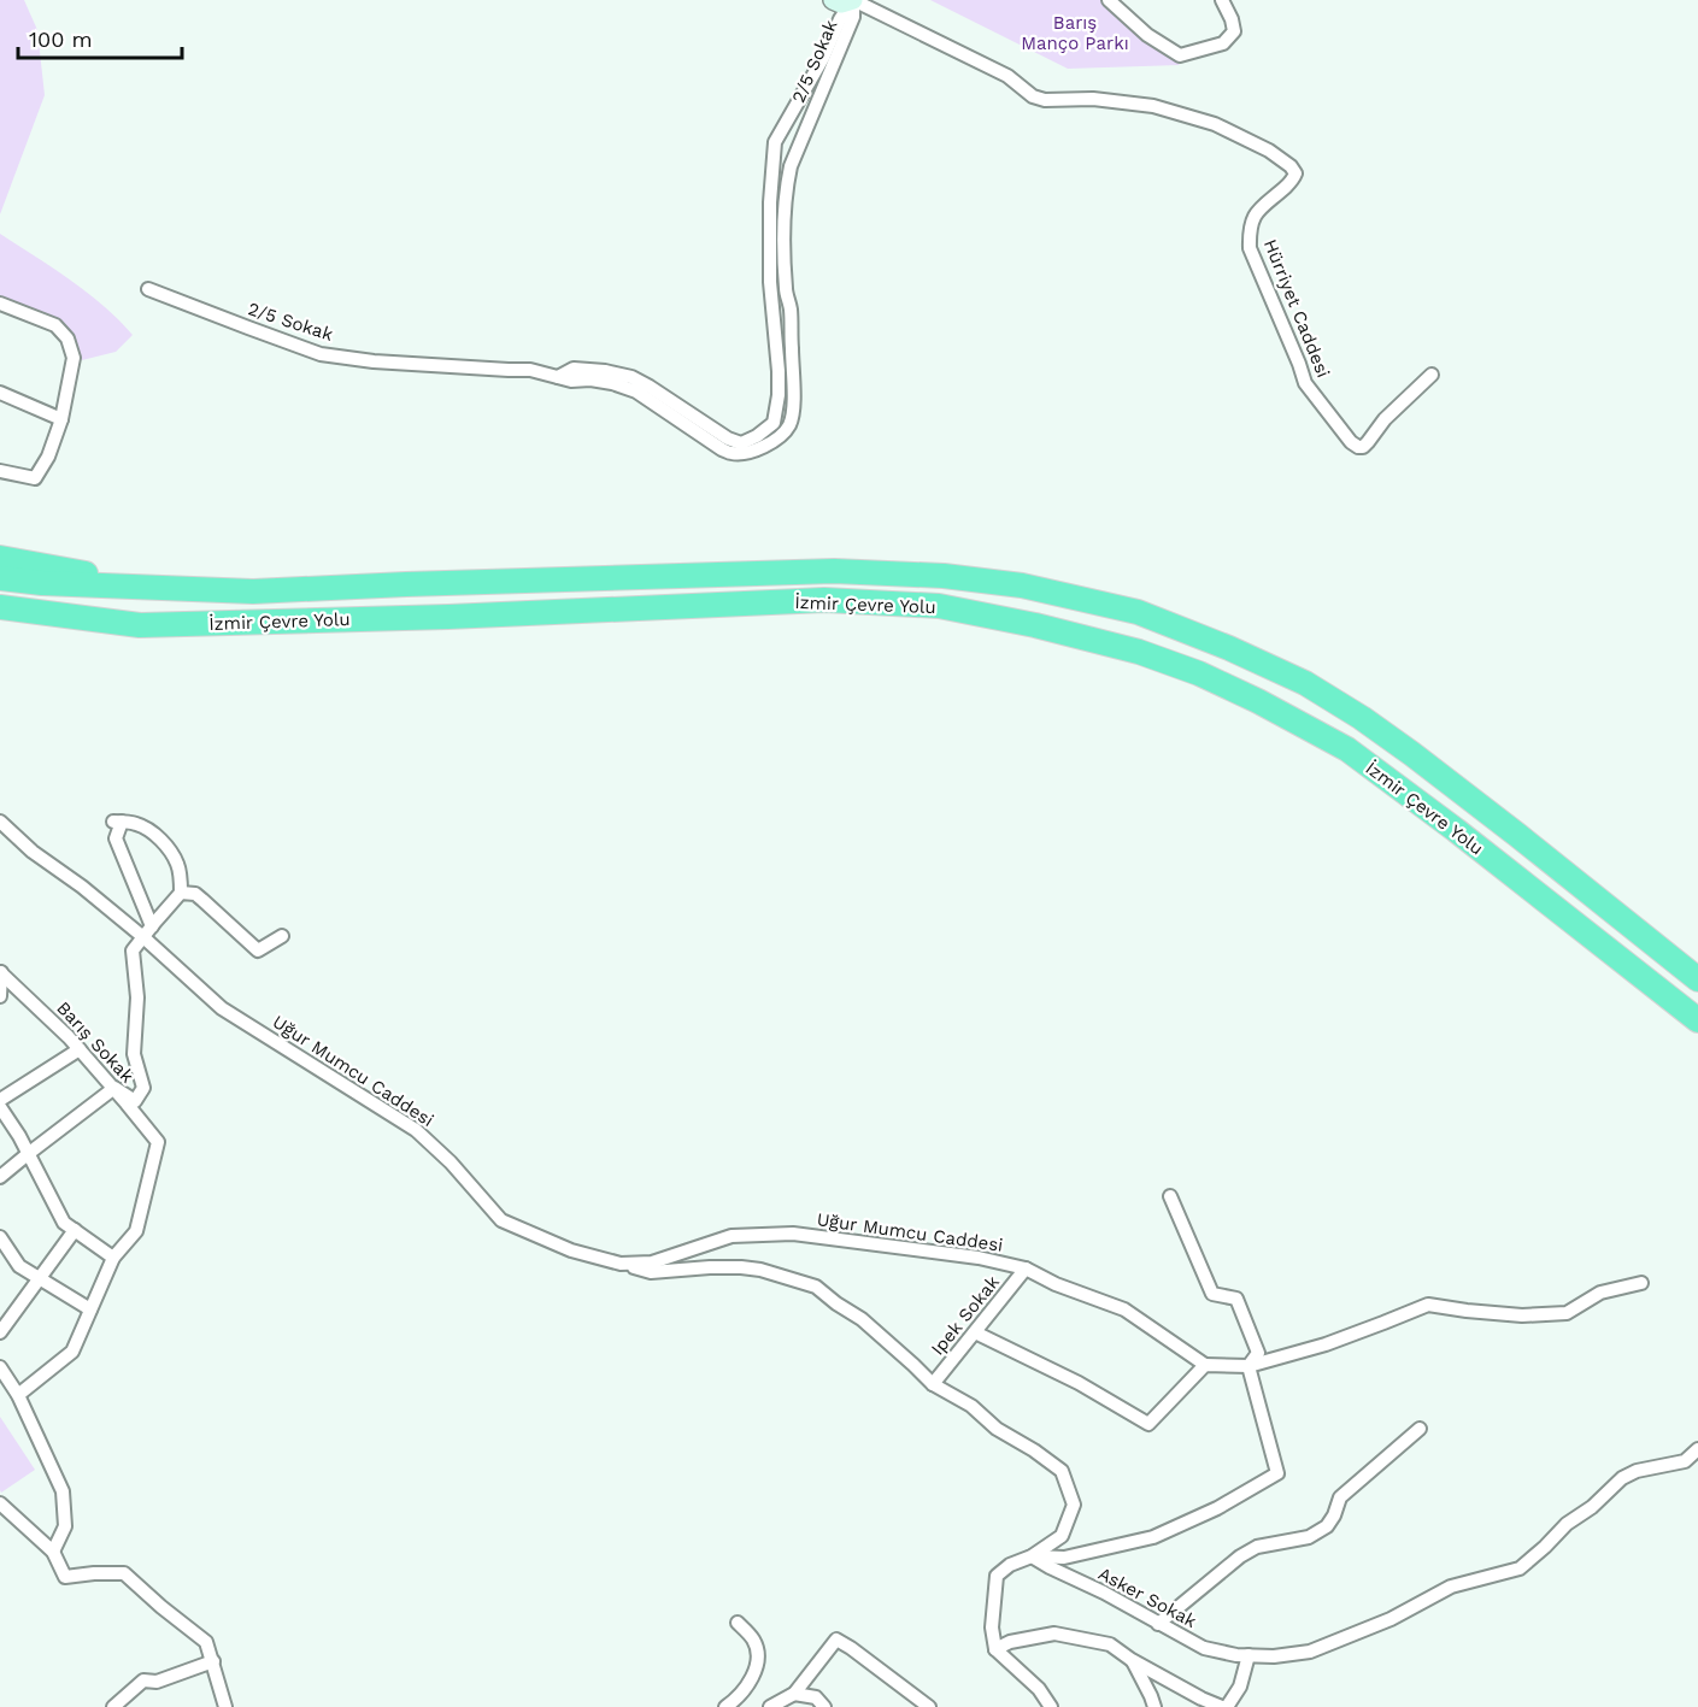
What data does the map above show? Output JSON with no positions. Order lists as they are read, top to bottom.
{
  "streets": {
    "highway": ["İzmir Çevre Yolu"],
    "street": [
      "2/5 Sokak",
      "Hürriyet Caddesi",
      "Barış Sokak",
      "Uğur Mumcu Caddesi",
      "Ipek Sokak",
      "Asker Sokak"
    ]
  },
  "crossings": [
    ["2/5 Sokak", "Hürriyet Caddesi"],
    ["Uğur Mumcu Caddesi", "Ipek Sokak"]
  ],
  "parks": ["Barış Manço Parkı"],
  "scale_bar": "100 m"
}
